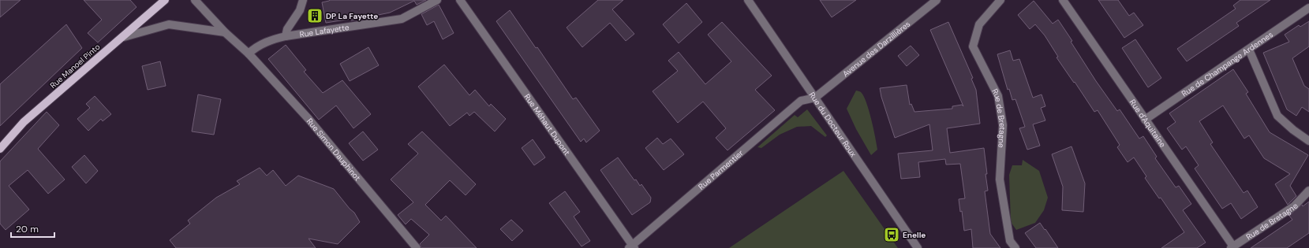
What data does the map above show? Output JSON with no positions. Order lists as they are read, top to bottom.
{
  "streets": {
    "main road": ["Rue Manoel Pinto"],
    "street": [
      "Rue Lafayette",
      "Avenue des Darzillières",
      "Rue de Champange Ardennes",
      "Rue de Bretagne",
      "Rue d'Aquitaine",
      "Rue du Docteur Roux",
      "Rue Méhaut Dupont",
      "Rue Simon Dauphinot",
      "Rue Parmentier"
    ]
  },
  "crossings": [
    ["Rue Lafayette", "Rue Simon Dauphinot"],
    ["Avenue des Darzillières", "Rue du Docteur Roux"],
    ["Avenue des Darzillières", "Rue Parmentier"],
    ["Rue de Champange Ardennes", "Rue d'Aquitaine"],
    ["Rue de Bretagne", "Rue d'Aquitaine"],
    ["Rue du Docteur Roux", "Rue Parmentier"],
    ["Rue Méhaut Dupont", "Rue Parmentier"]
  ],
  "places": {
    "building": ["DP La Fayette"],
    "bus stop": ["Enelle"]
  },
  "scale_bar": "20 m"
}
